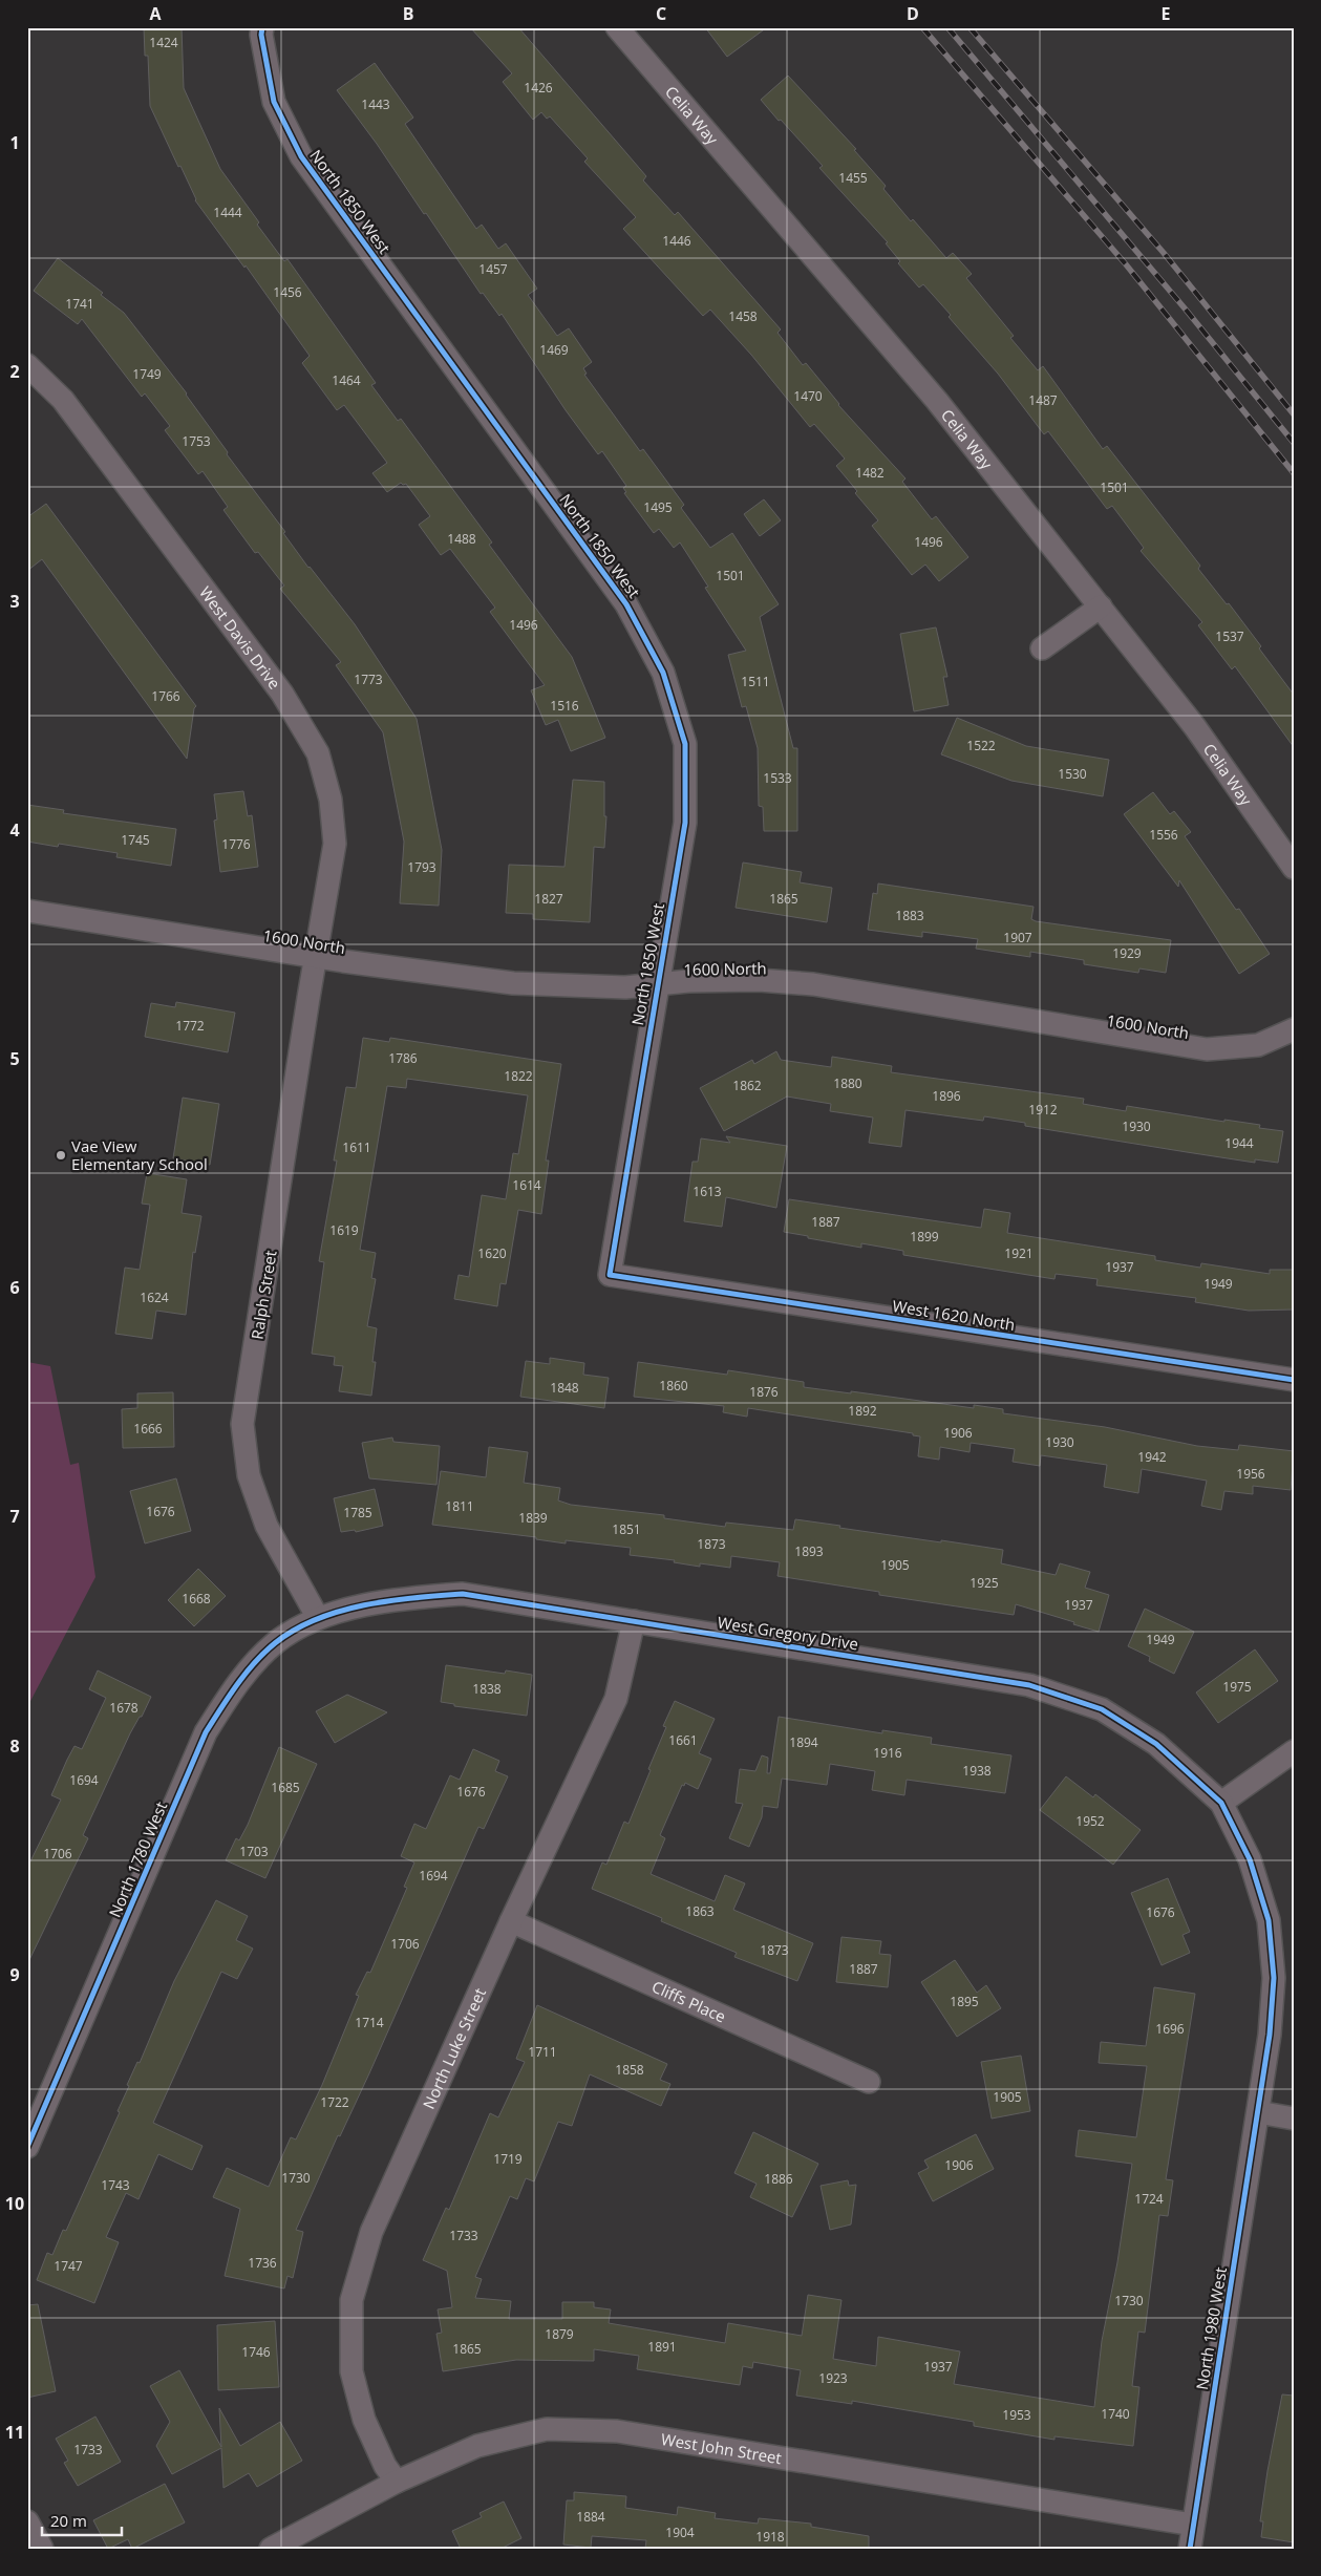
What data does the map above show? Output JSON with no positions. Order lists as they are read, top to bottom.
{
  "streets": {
    "street": [
      "Celia Way",
      "North 1850 West",
      "West Davis Drive",
      "1600 North",
      "Ralph Street",
      "West 1620 North",
      "West Gregory Drive",
      "North 1780 West",
      "Cliffs Place",
      "North Luke Street",
      "North 1980 West",
      "West John Street"
    ]
  },
  "crossings": [
    ["North 1850 West", "1600 North"],
    ["North 1850 West", "West 1620 North"],
    ["West Davis Drive", "1600 North"],
    ["West Davis Drive", "Ralph Street"],
    ["1600 North", "Ralph Street"],
    ["Ralph Street", "West Gregory Drive"],
    ["Ralph Street", "North 1780 West"],
    ["West Gregory Drive", "North 1780 West"],
    ["West Gregory Drive", "North Luke Street"],
    ["West Gregory Drive", "North 1980 West"],
    ["Cliffs Place", "North Luke Street"],
    ["North Luke Street", "West John Street"],
    ["North 1980 West", "West John Street"]
  ],
  "places": ["Vae View Elementary School"],
  "house_numbers": [
    "1424",
    "1426",
    "1443",
    "1455",
    "1444",
    "1446",
    "1457",
    "1456",
    "1741",
    "1458",
    "1469",
    "1749",
    "1464",
    "1470",
    "1487",
    "1753",
    "1482",
    "1501",
    "1495",
    "1488",
    "1496",
    "1501",
    "1496",
    "1537",
    "1773",
    "1511",
    "1766",
    "1516",
    "1522",
    "1530",
    "1533",
    "1556",
    "1745",
    "1776",
    "1793",
    "1827",
    "1865",
    "1883",
    "1907",
    "1929",
    "1772",
    "1786",
    "1822",
    "1880",
    "1862",
    "1896",
    "1912",
    "1930",
    "1944",
    "1611",
    "1614",
    "1613",
    "1887",
    "1619",
    "1899",
    "1620",
    "1921",
    "1937",
    "1949",
    "1624",
    "1860",
    "1848",
    "1876",
    "1892",
    "1666",
    "1906",
    "1930",
    "1942",
    "1956",
    "1811",
    "1676",
    "1785",
    "1839",
    "1851",
    "1873",
    "1893",
    "1905",
    "1925",
    "1668",
    "1937",
    "1949",
    "1975",
    "1838",
    "1678",
    "1661",
    "1894",
    "1916",
    "1938",
    "1694",
    "1685",
    "1676",
    "1952",
    "1703",
    "1706",
    "1694",
    "1863",
    "1676",
    "1706",
    "1873",
    "1887",
    "1895",
    "1714",
    "1696",
    "1711",
    "1858",
    "1905",
    "1722",
    "1719",
    "1906",
    "1730",
    "1886",
    "1743",
    "1724",
    "1733",
    "1736",
    "1747",
    "1730",
    "1879",
    "1891",
    "1865",
    "1746",
    "1937",
    "1923",
    "1740",
    "1953",
    "1733",
    "1884",
    "1904",
    "1918"
  ],
  "scale_bar": "20 m",
  "grid": {
    "columns": [
      "A",
      "B",
      "C",
      "D",
      "E"
    ],
    "rows": [
      "1",
      "2",
      "3",
      "4",
      "5",
      "6",
      "7",
      "8",
      "9",
      "10",
      "11"
    ]
  }
}
